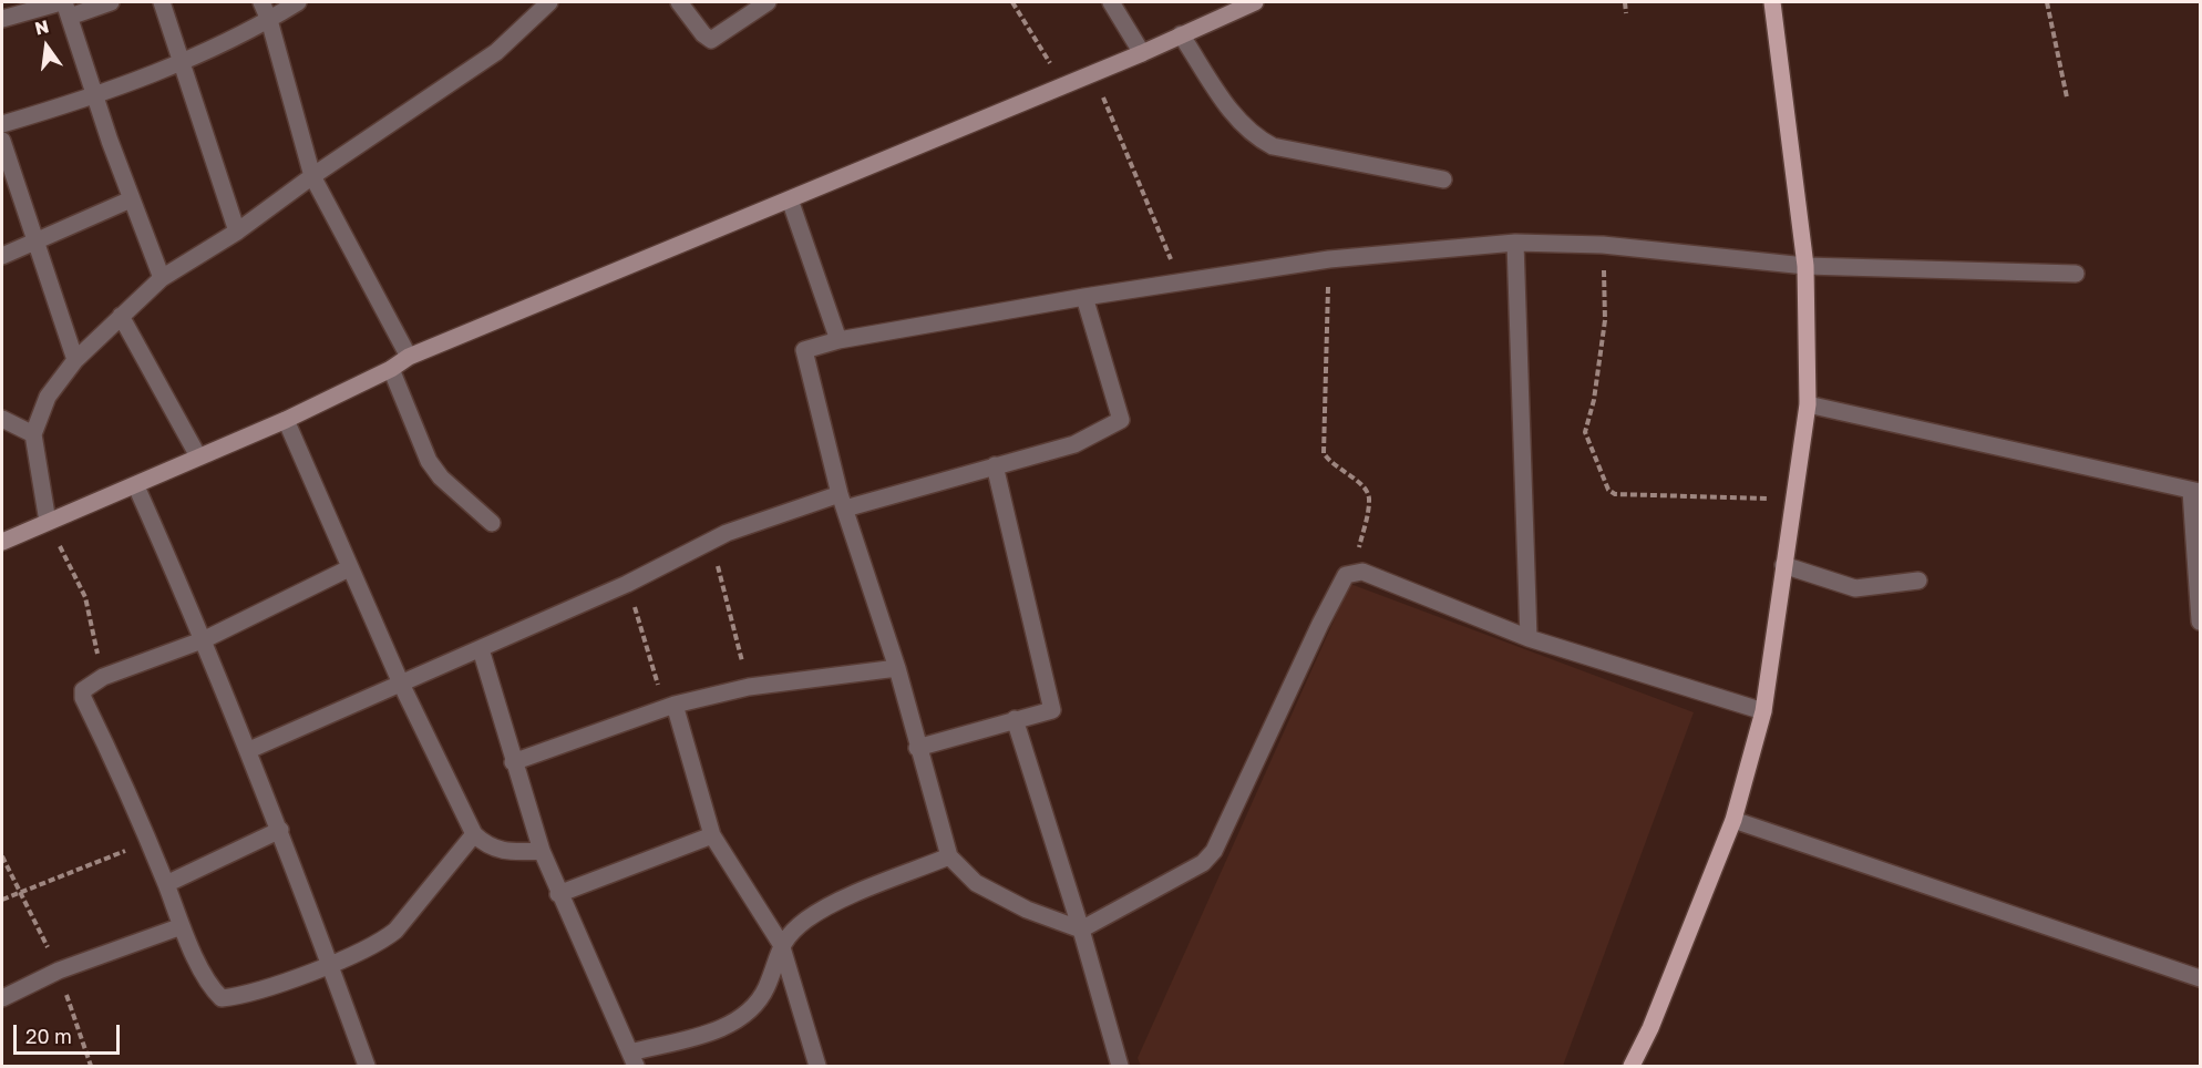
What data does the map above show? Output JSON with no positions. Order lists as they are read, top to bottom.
{
  "scale_bar": "20 m",
  "north": "top"
}
